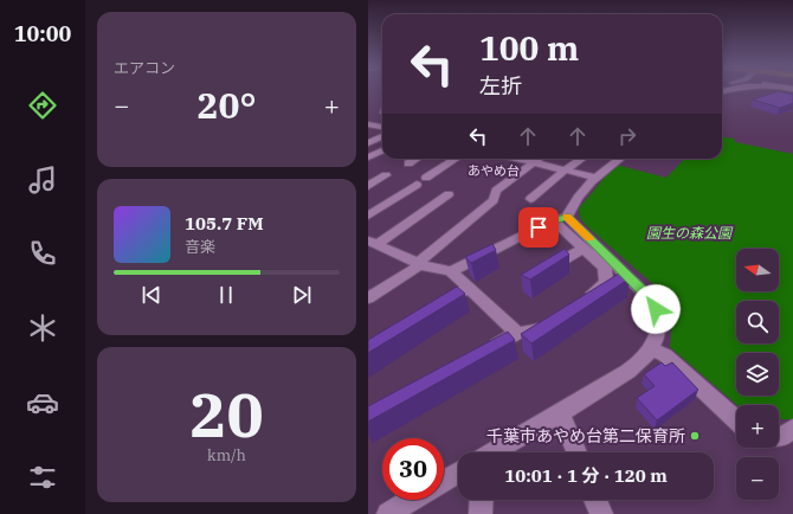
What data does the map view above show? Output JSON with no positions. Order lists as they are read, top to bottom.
{
  "districts": ["あやめ台"],
  "parks": ["園生の森公園"],
  "places": ["千葉市あやめ台第二保育所"],
  "north": "left",
  "page": {
    "tabs": "10:00",
    "tile": [
      "エアコン",
      ["20", "km/h"]
    ],
    "turn": ["100 m", "左折"],
    "heat": ["−", "20°", "+"],
    "song": ["105.7 FM", "音楽"],
    "map_buttons": ["+", "−"],
    "limit": "30",
    "trip": "10:01 · 1 分 · 120 m"
  }
}
